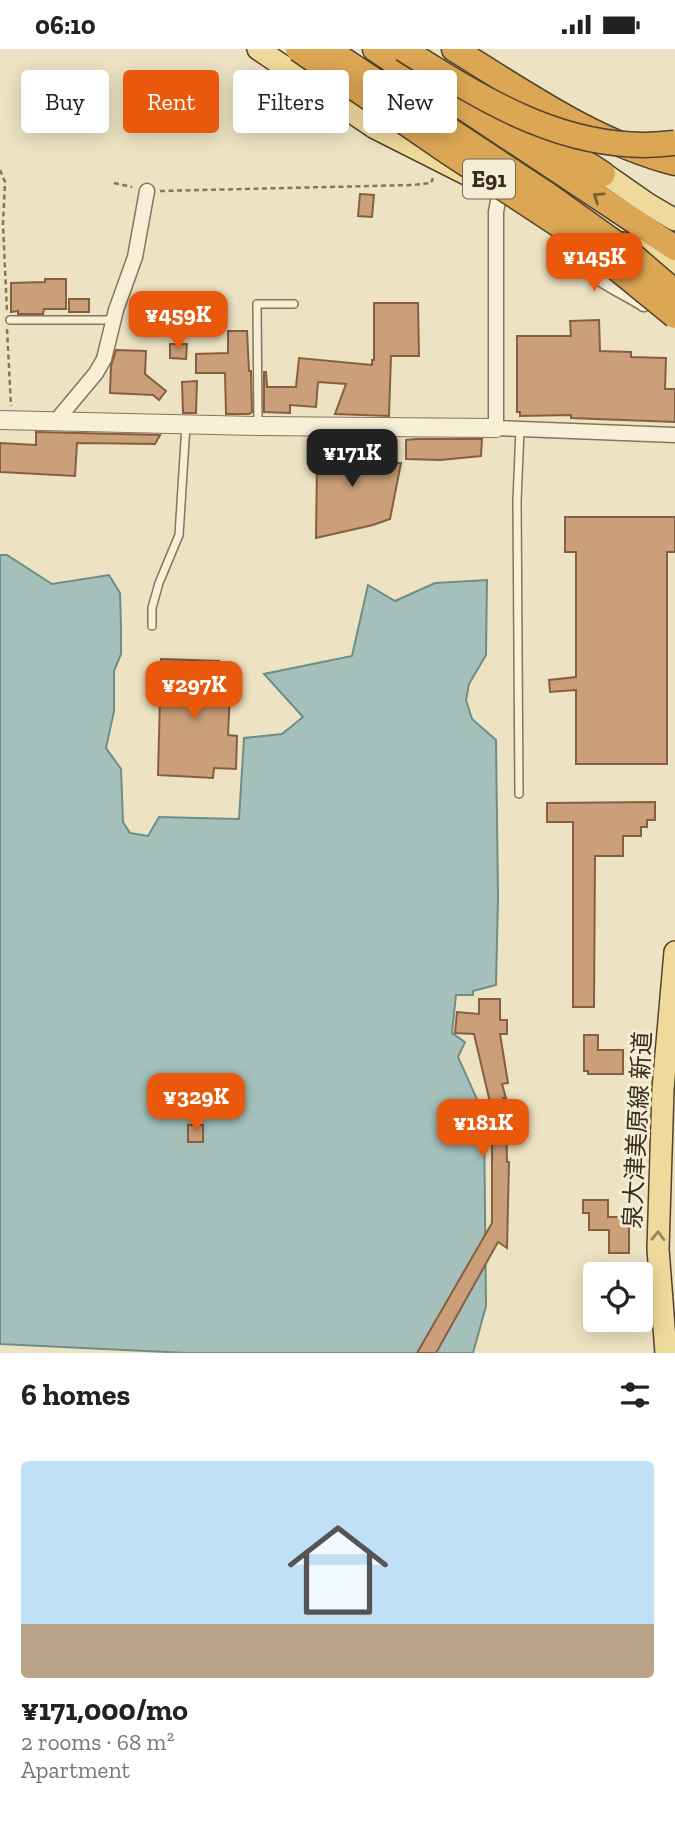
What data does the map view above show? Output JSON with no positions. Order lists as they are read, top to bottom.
{
  "streets": {
    "highway": ["E91"],
    "main road": ["泉大津美原線 新道"]
  },
  "one_way": ["泉大津美原線 新道"],
  "page": {
    "status": "06:10",
    "chip": [
      "Buy",
      "Rent",
      "Filters",
      "New"
    ],
    "price": [
      "¥145K",
      "¥459K",
      "¥171K",
      "¥297K",
      "¥329K",
      "¥181K"
    ],
    "heading": "6 homes",
    "list": [
      {
        "name": "¥171,000/mo",
        "note": "2 rooms · 68 m² · Apartment"
      }
    ]
  }
}
